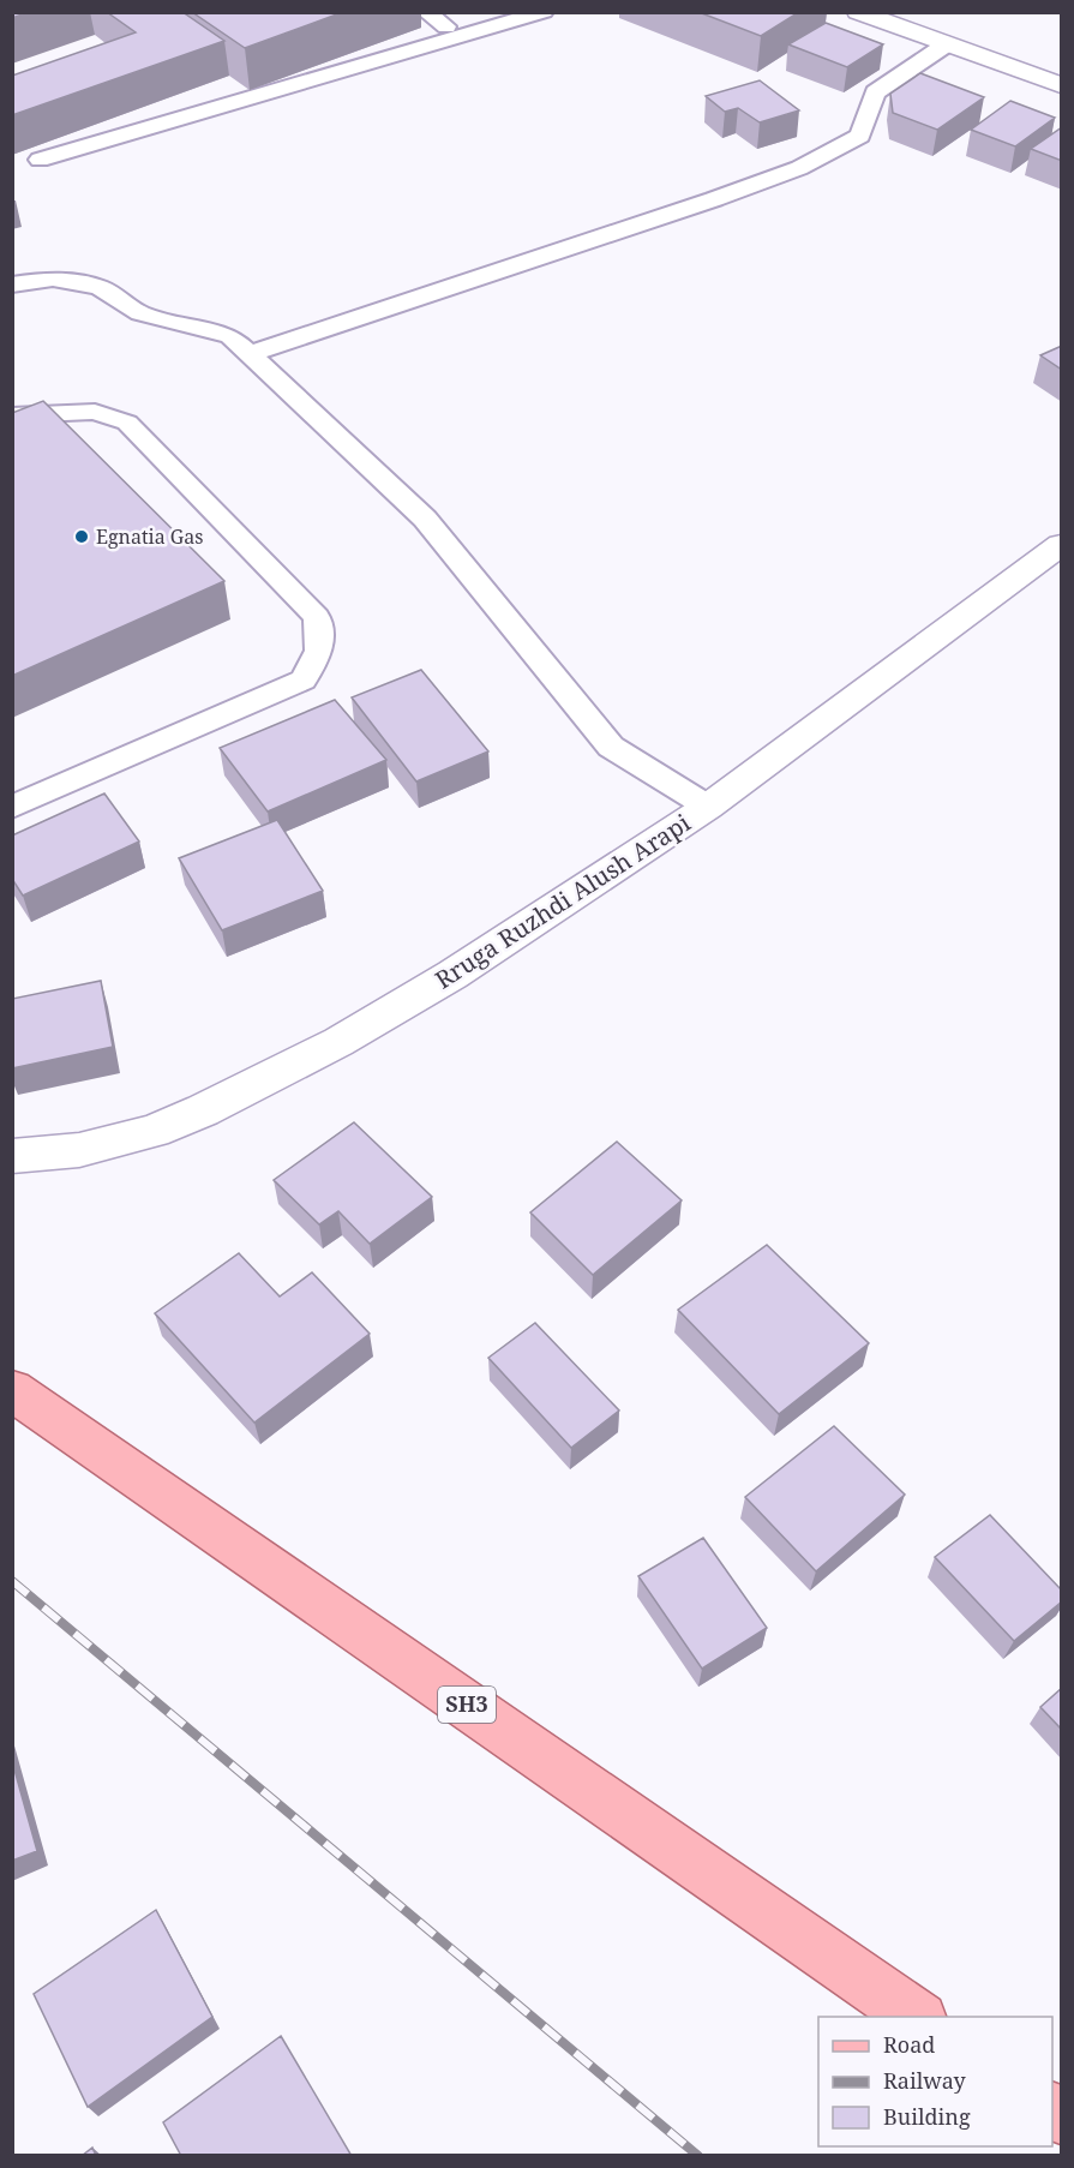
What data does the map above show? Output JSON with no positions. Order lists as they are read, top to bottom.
{
  "streets": {
    "main road": ["SH3"],
    "street": ["Rruga Ruzhdi Alush Arapi"]
  },
  "places": ["Egnatia Gas"],
  "legend": ["Road", "Railway", "Building"]
}
